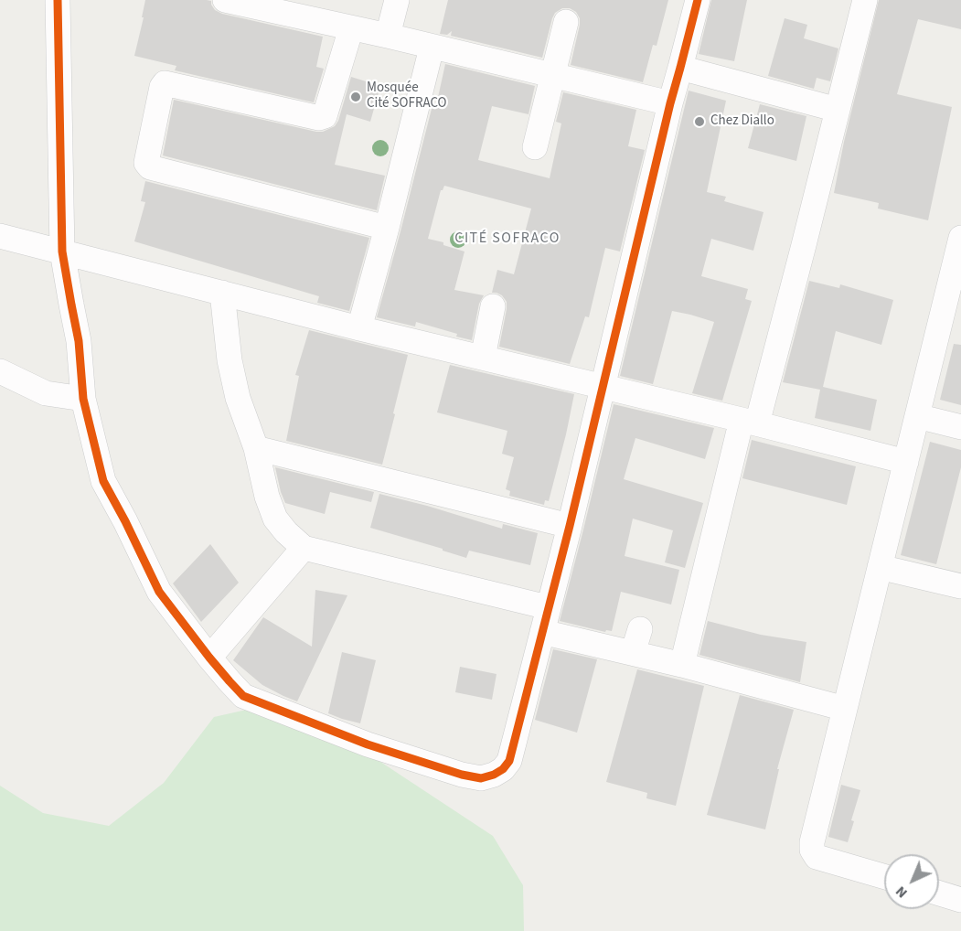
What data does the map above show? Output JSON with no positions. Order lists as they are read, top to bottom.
{
  "districts": ["CITÉ SOFRACO"],
  "places": ["Mosquée Cité SOFRACO", "Chez Diallo"],
  "north": "bottom left"
}
